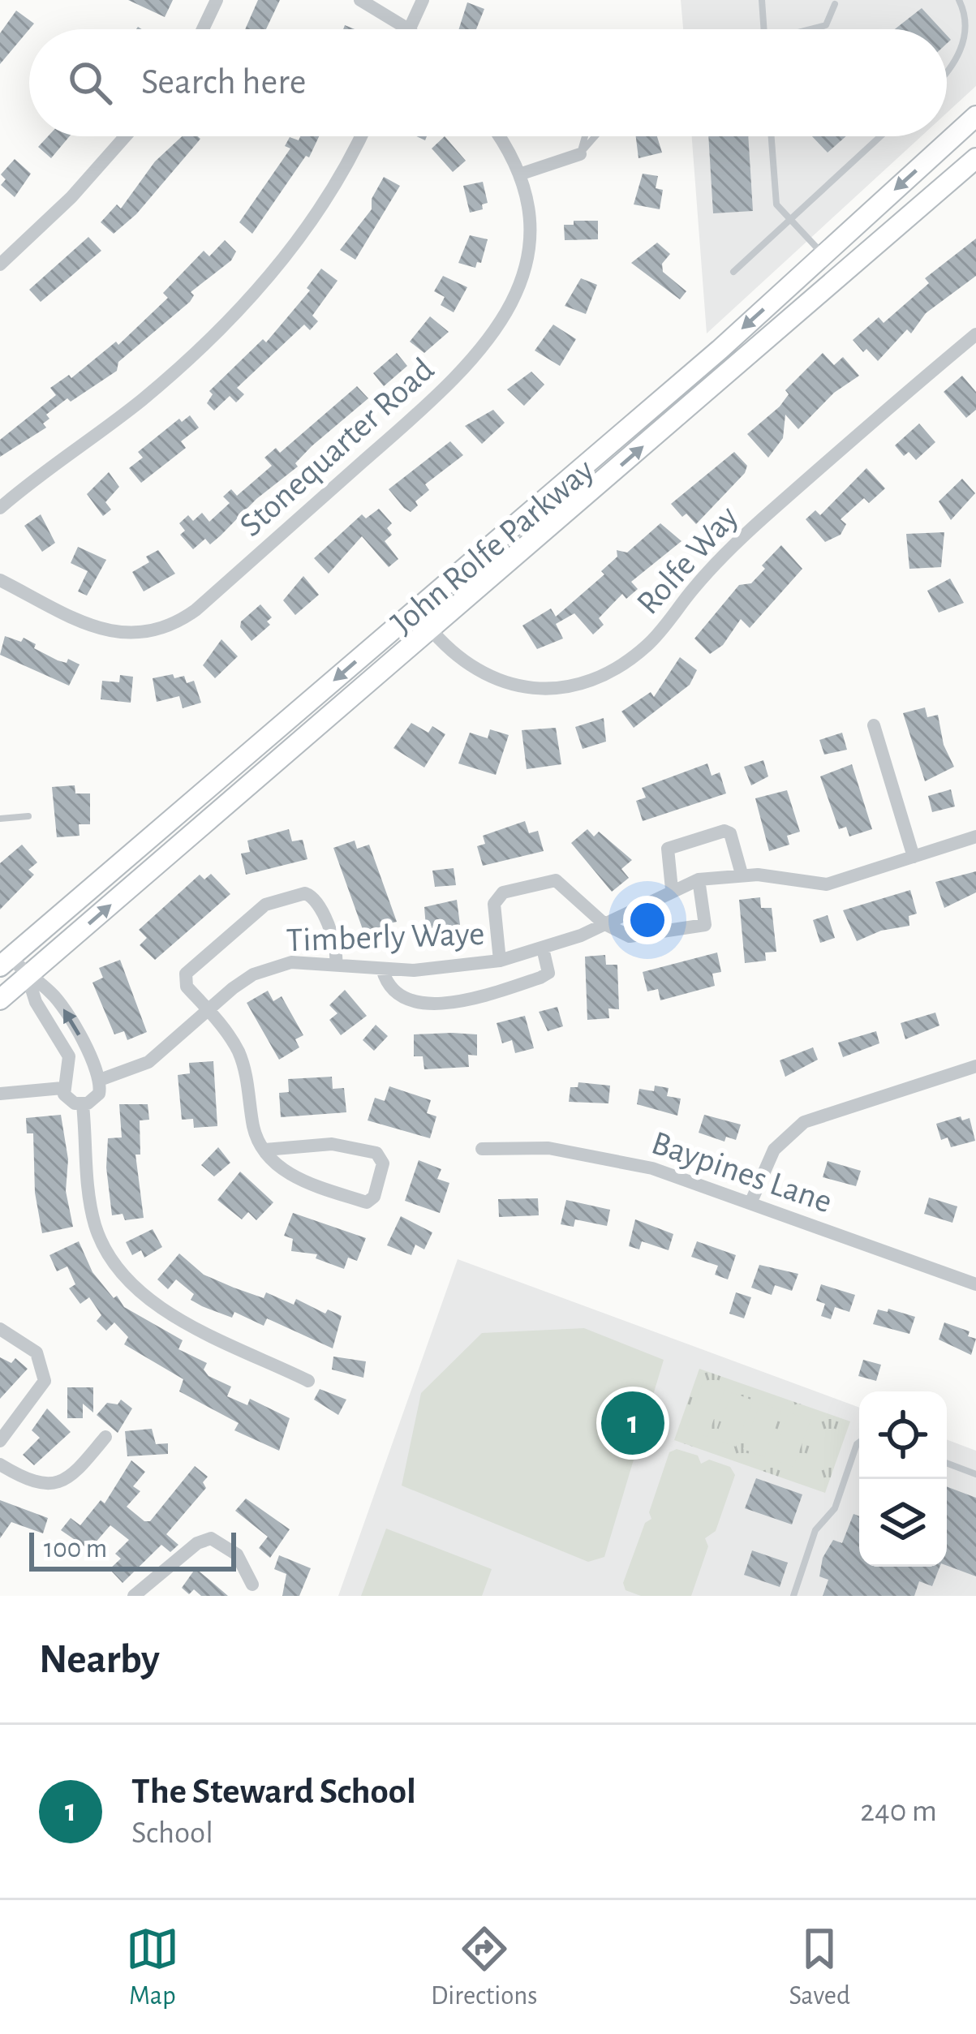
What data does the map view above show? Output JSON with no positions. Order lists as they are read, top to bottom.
{
  "streets": {
    "main road": ["John Rolfe Parkway"],
    "street": [
      "Stonequarter Road",
      "Rolfe Way",
      "Timberly Waye",
      "Baypines Lane"
    ]
  },
  "crossings": [
    ["John Rolfe Parkway", "Rolfe Way"]
  ],
  "scale_bar": "100 m",
  "page": {
    "search": "Search here",
    "pins": "1",
    "scale": "100 m",
    "heading": "Nearby",
    "list": [
      {
        "mark": "1",
        "name": "The Steward School",
        "note": "School",
        "value": "240 m"
      }
    ],
    "nav": ["Map", "Directions", "Saved"]
  }
}
